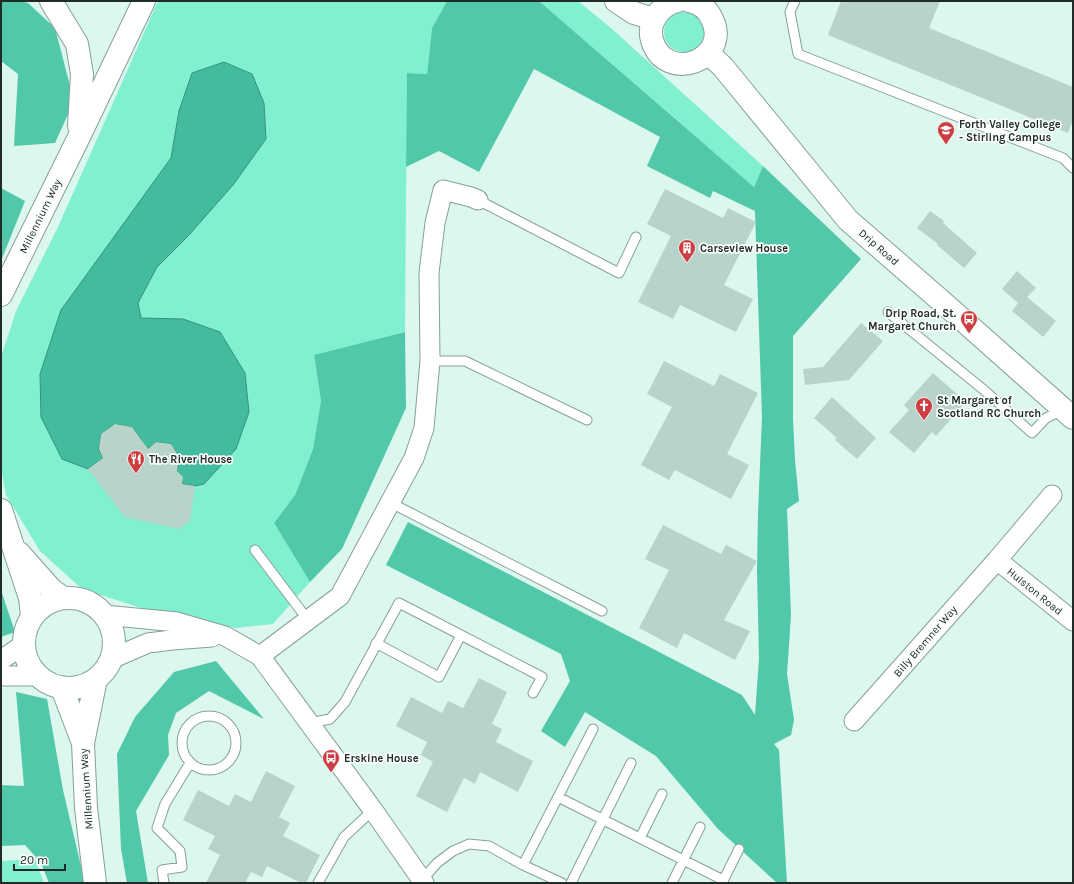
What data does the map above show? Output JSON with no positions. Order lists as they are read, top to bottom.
{
  "streets": {
    "main road": ["Millennium Way", "Drip Road"],
    "street": ["Hulston Road", "Billy Bremner Way"]
  },
  "crossings": [
    ["Hulston Road", "Billy Bremner Way"]
  ],
  "places": {
    "school or university": ["Forth Valley College - Stirling Campus"],
    "building": ["Carseview House"],
    "bus stop": ["Drip Road, St. Margaret Church", "Erskine House"],
    "church": ["St Margaret of Scotland RC Church"],
    "restaurant": ["The River House"]
  },
  "scale_bar": "20 m"
}
